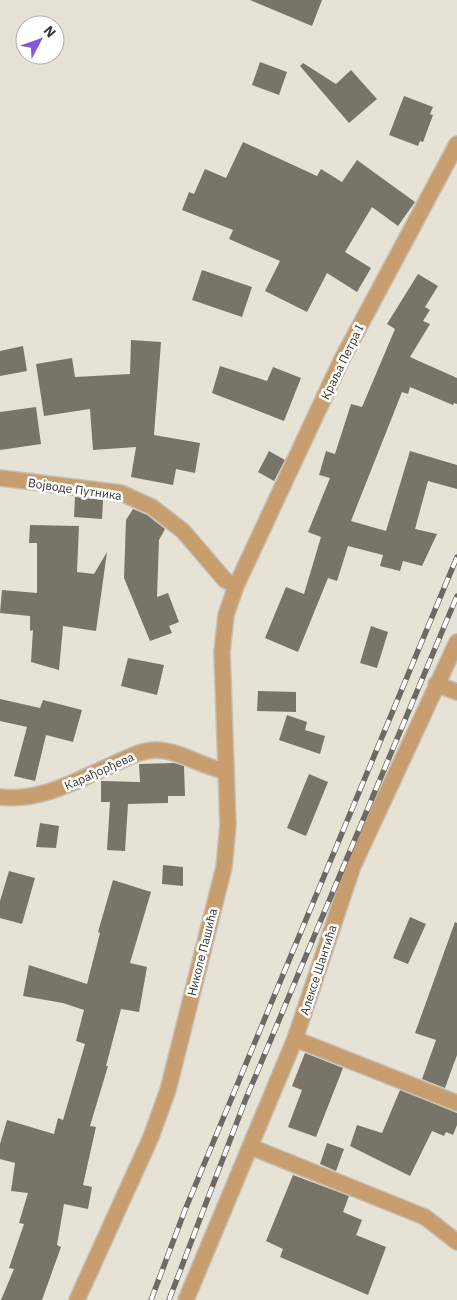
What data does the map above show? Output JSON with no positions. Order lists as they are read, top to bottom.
{
  "streets": {
    "street": [
      "Краља Петра I",
      "Војводе Путника",
      "Карађорђева",
      "Николе Пашића",
      "Алексе Шантића"
    ]
  },
  "crossings": [
    ["Краља Петра I", "Војводе Путника"],
    ["Краља Петра I", "Николе Пашића"],
    ["Војводе Путника", "Николе Пашића"],
    ["Карађорђева", "Николе Пашића"]
  ],
  "north": "top right"
}
